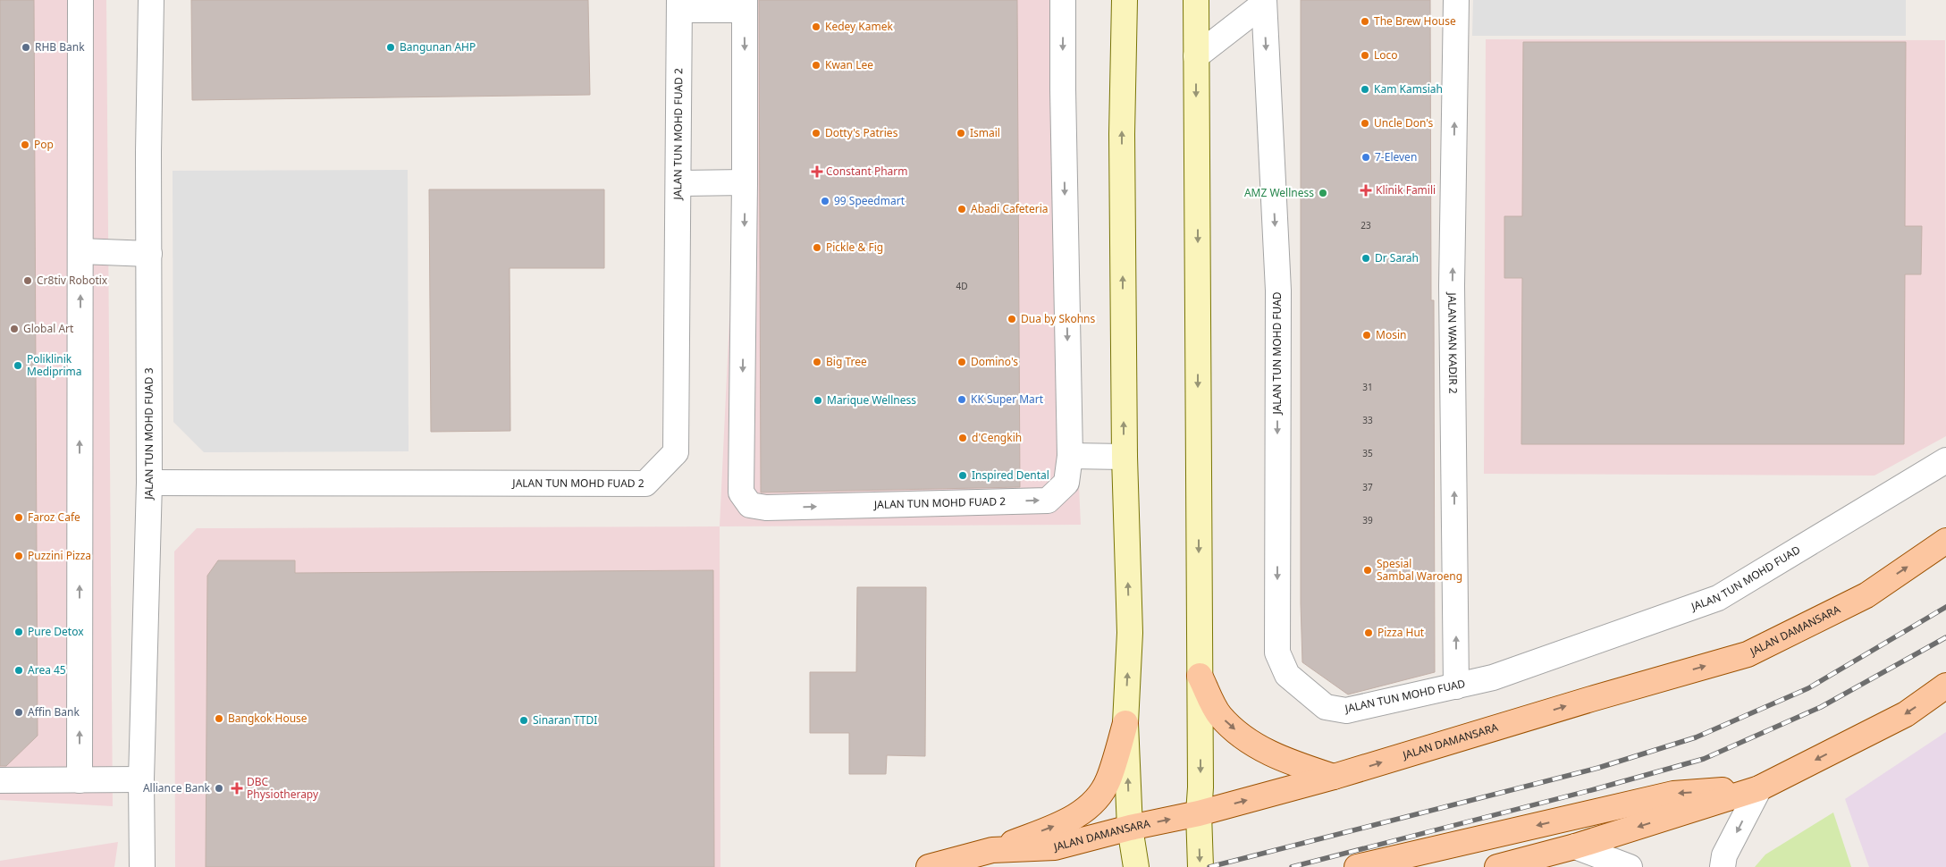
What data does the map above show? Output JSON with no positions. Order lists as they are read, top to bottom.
{
  "streets": {
    "main road": ["JALAN DAMANSARA"],
    "street": [
      "JALAN TUN MOHD FUAD 2",
      "JALAN WAN KADIR 2",
      "JALAN TUN MOHD FUAD",
      "JALAN TUN MOHD FUAD 3"
    ]
  },
  "crossings": [
    ["JALAN TUN MOHD FUAD 2", "JALAN TUN MOHD FUAD 3"],
    ["JALAN WAN KADIR 2", "JALAN TUN MOHD FUAD"]
  ],
  "one_way": ["JALAN WAN KADIR 2"],
  "places": {
    "other": [
      "The Brew House",
      "Kedey Kamek",
      "RHB Bank",
      "Bangunan AHP",
      "Loco",
      "Kwan Lee",
      "Kam Kamsiah",
      "Uncle Don's",
      "Dotty's Patries",
      "Ismail",
      "Pop",
      "7-Eleven",
      "AMZ Wellness",
      "99 Speedmart",
      "Abadi Cafeteria",
      "Pickle & Fig",
      "Dr Sarah",
      "Cr8tiv Robotix",
      "Dua by Skohns",
      "Global Art",
      "Mosin",
      "Big Tree",
      "Domino's",
      "Poliklinik Mediprima",
      "KK Super Mart",
      "Marique Wellness",
      "d'Cengkih",
      "Inspired Dental",
      "Faroz Cafe",
      "Puzzini Pizza",
      "Spesial Sambal Waroeng",
      "Pure Detox",
      "Pizza Hut",
      "Area 45",
      "Affin Bank",
      "Bangkok House",
      "Sinaran TTDI",
      "Alliance Bank"
    ],
    "health": ["Constant Pharm", "Klinik Famili", "DBC Physiotherapy"]
  },
  "house_numbers": [
    "23",
    "4D",
    "31",
    "33",
    "35",
    "37",
    "39"
  ]
}
